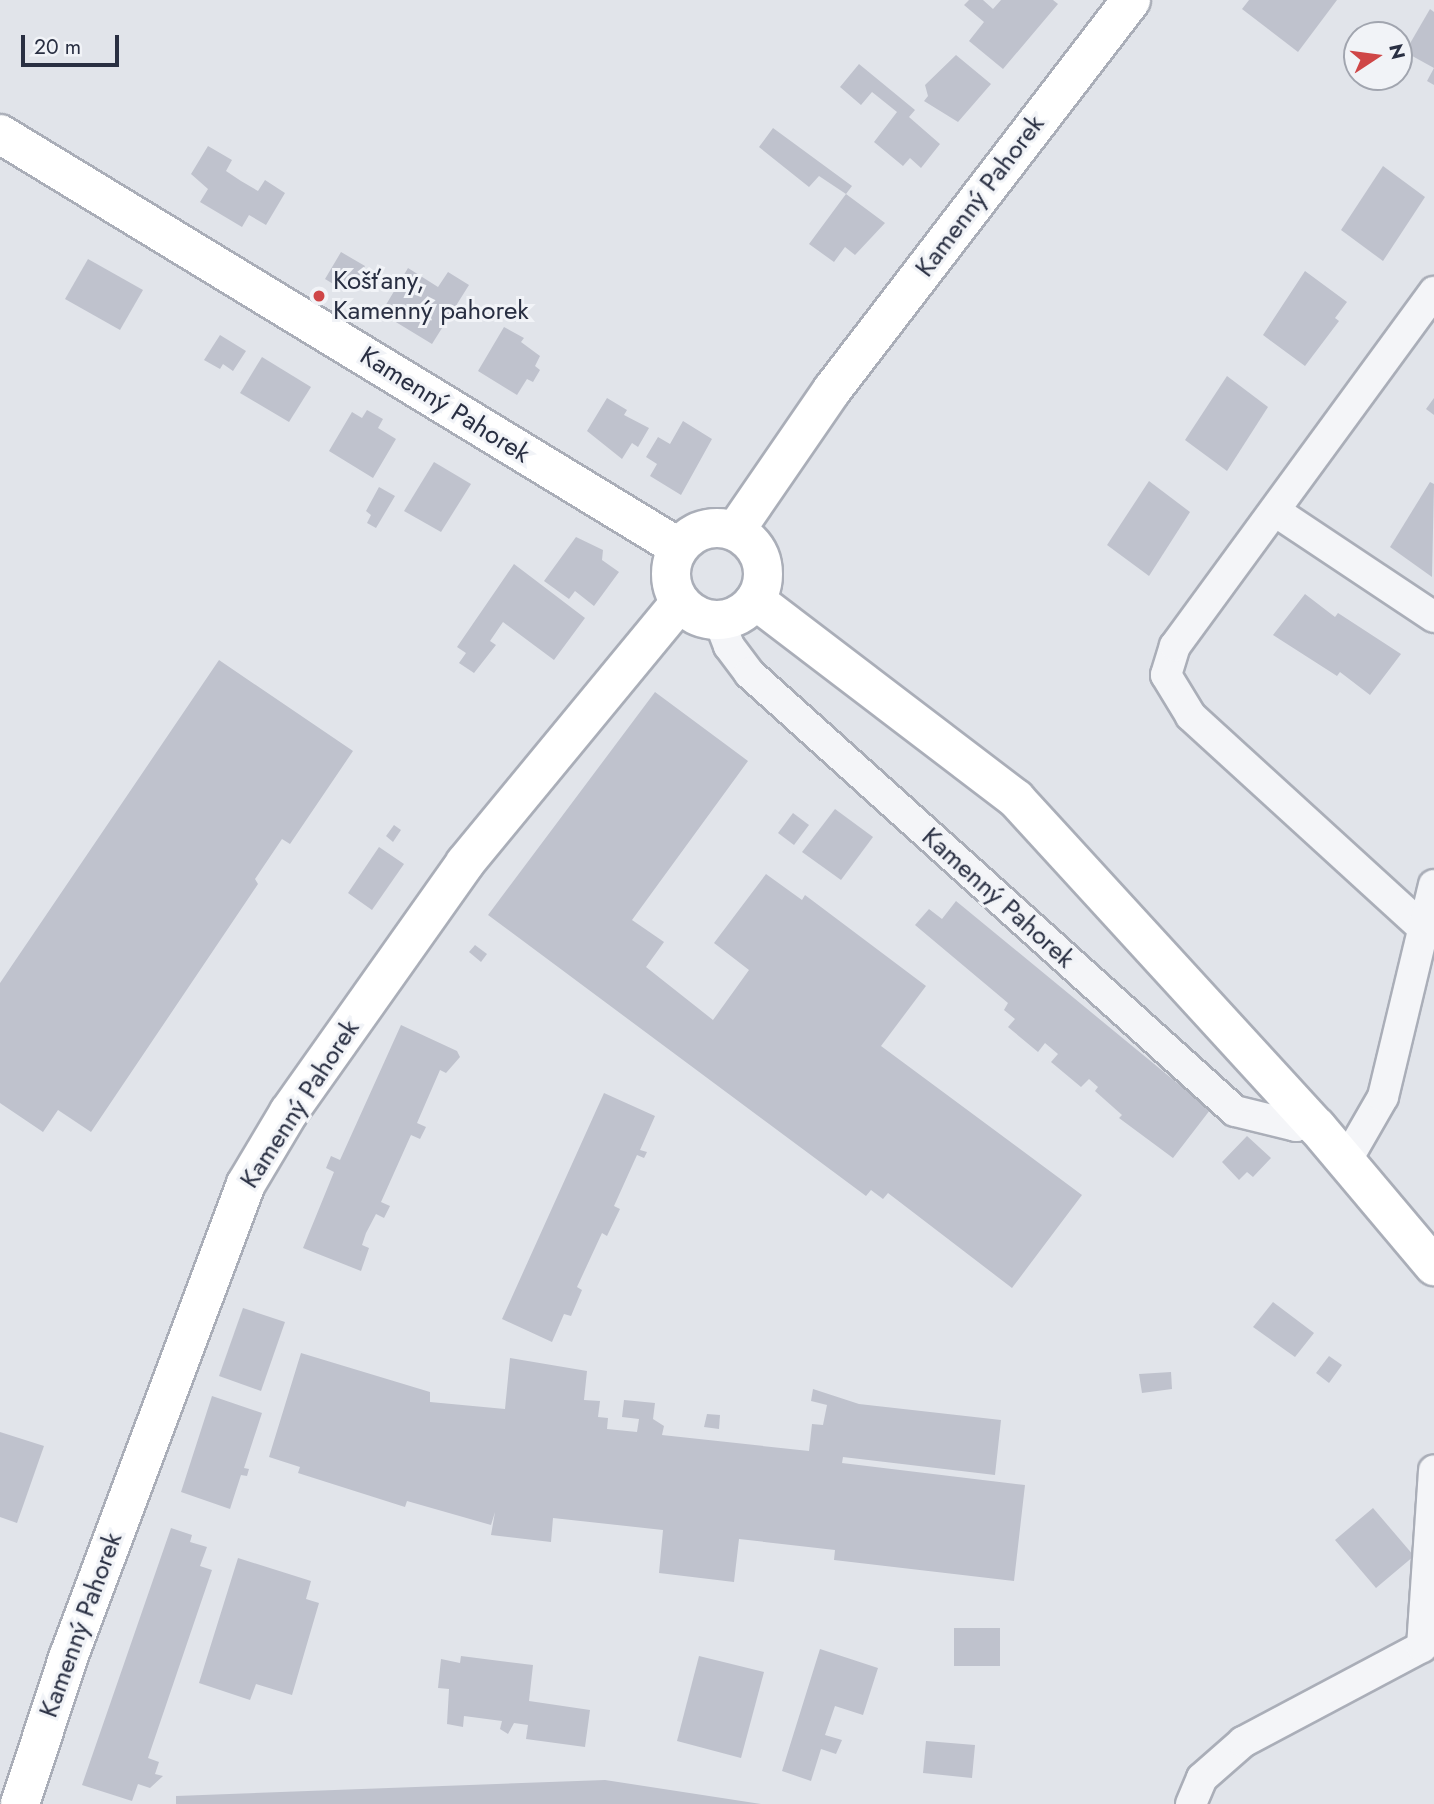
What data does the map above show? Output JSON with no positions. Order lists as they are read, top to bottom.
{
  "streets": {
    "street": ["Kamenný Pahorek"]
  },
  "places": ["Košťany, Kamenný pahorek"],
  "scale_bar": "20 m",
  "north": "right"
}
